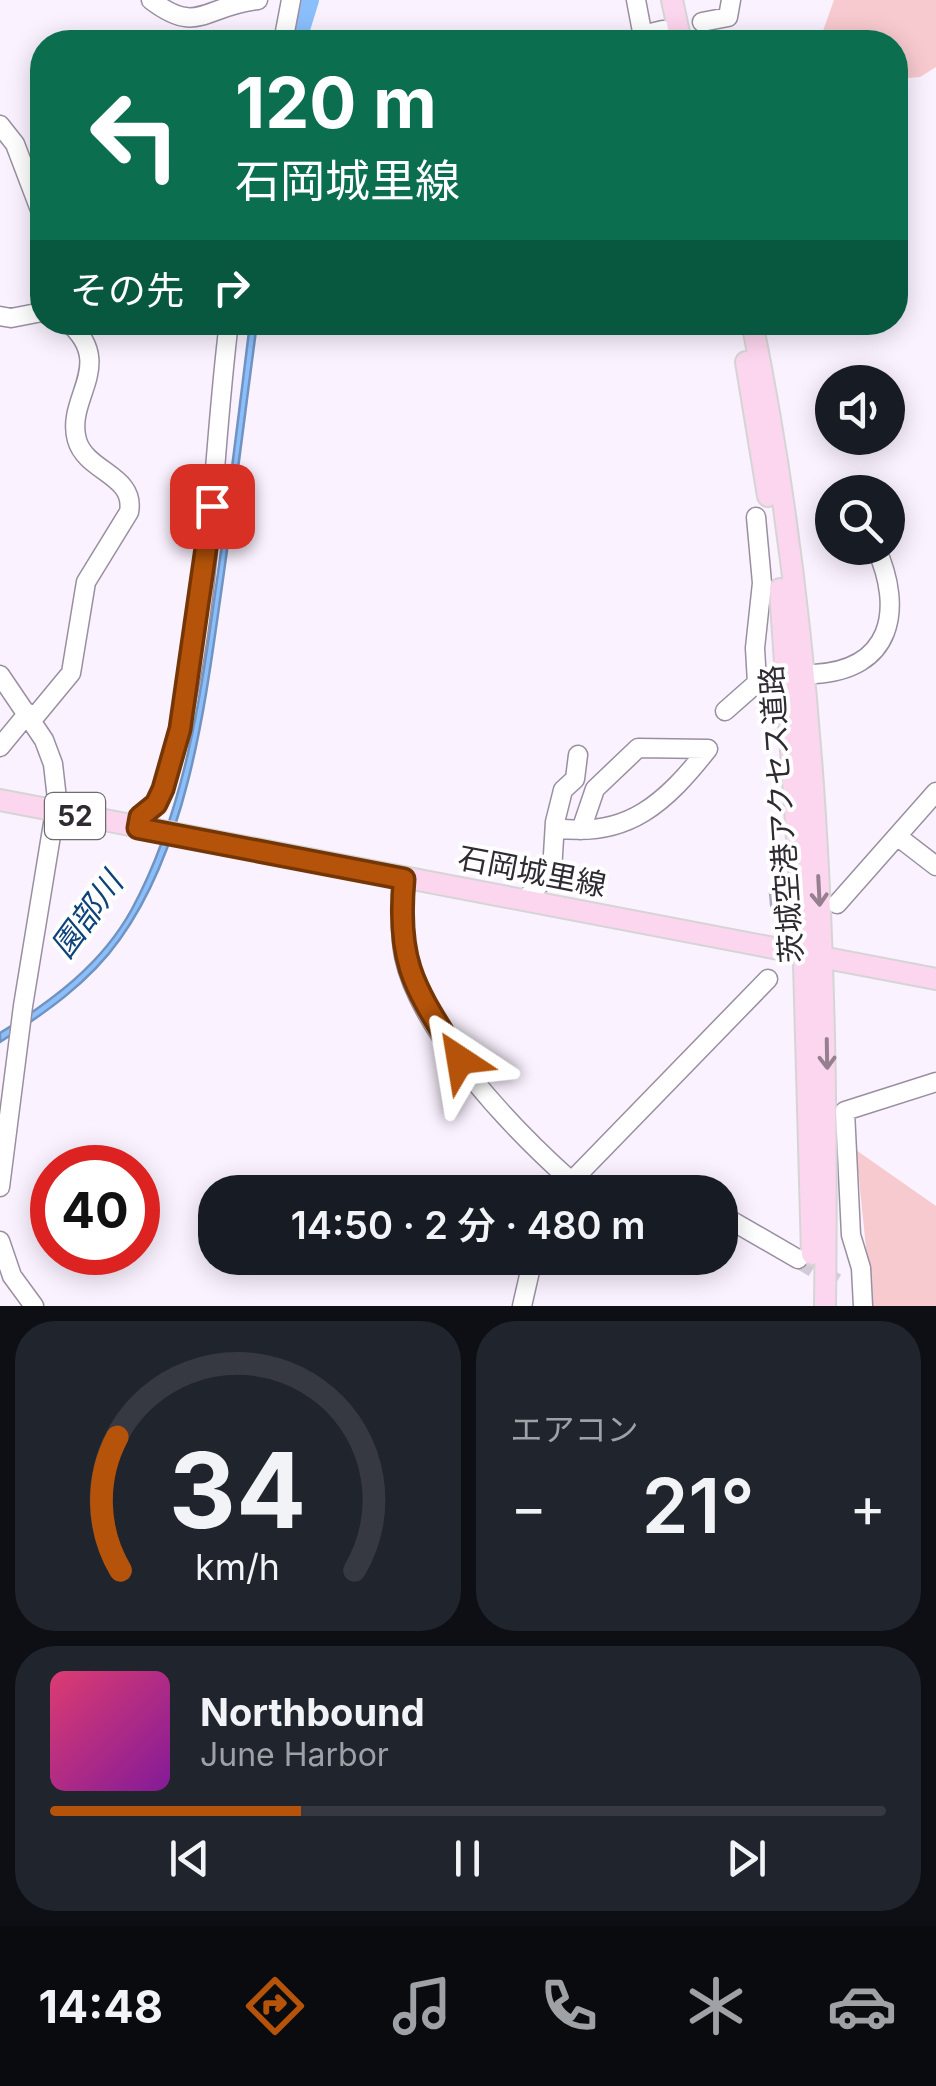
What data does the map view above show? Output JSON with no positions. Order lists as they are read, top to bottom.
{
  "streets": {
    "main road": ["茨城空港アクセス道路", "52", "石岡城里線"]
  },
  "crossings": [
    ["茨城空港アクセス道路", "石岡城里線"]
  ],
  "water": ["園部川"],
  "page": {
    "turn": ["120 m", "石岡城里線"],
    "then": "その先",
    "limit": "40",
    "trip": "14:50 · 2 分 · 480 m",
    "tile": "エアコン",
    "heat": ["−", "21°", "+"],
    "song": ["Northbound", "June Harbor"],
    "tabs": "14:48",
    "gauge": ["34", "km/h"]
  }
}
